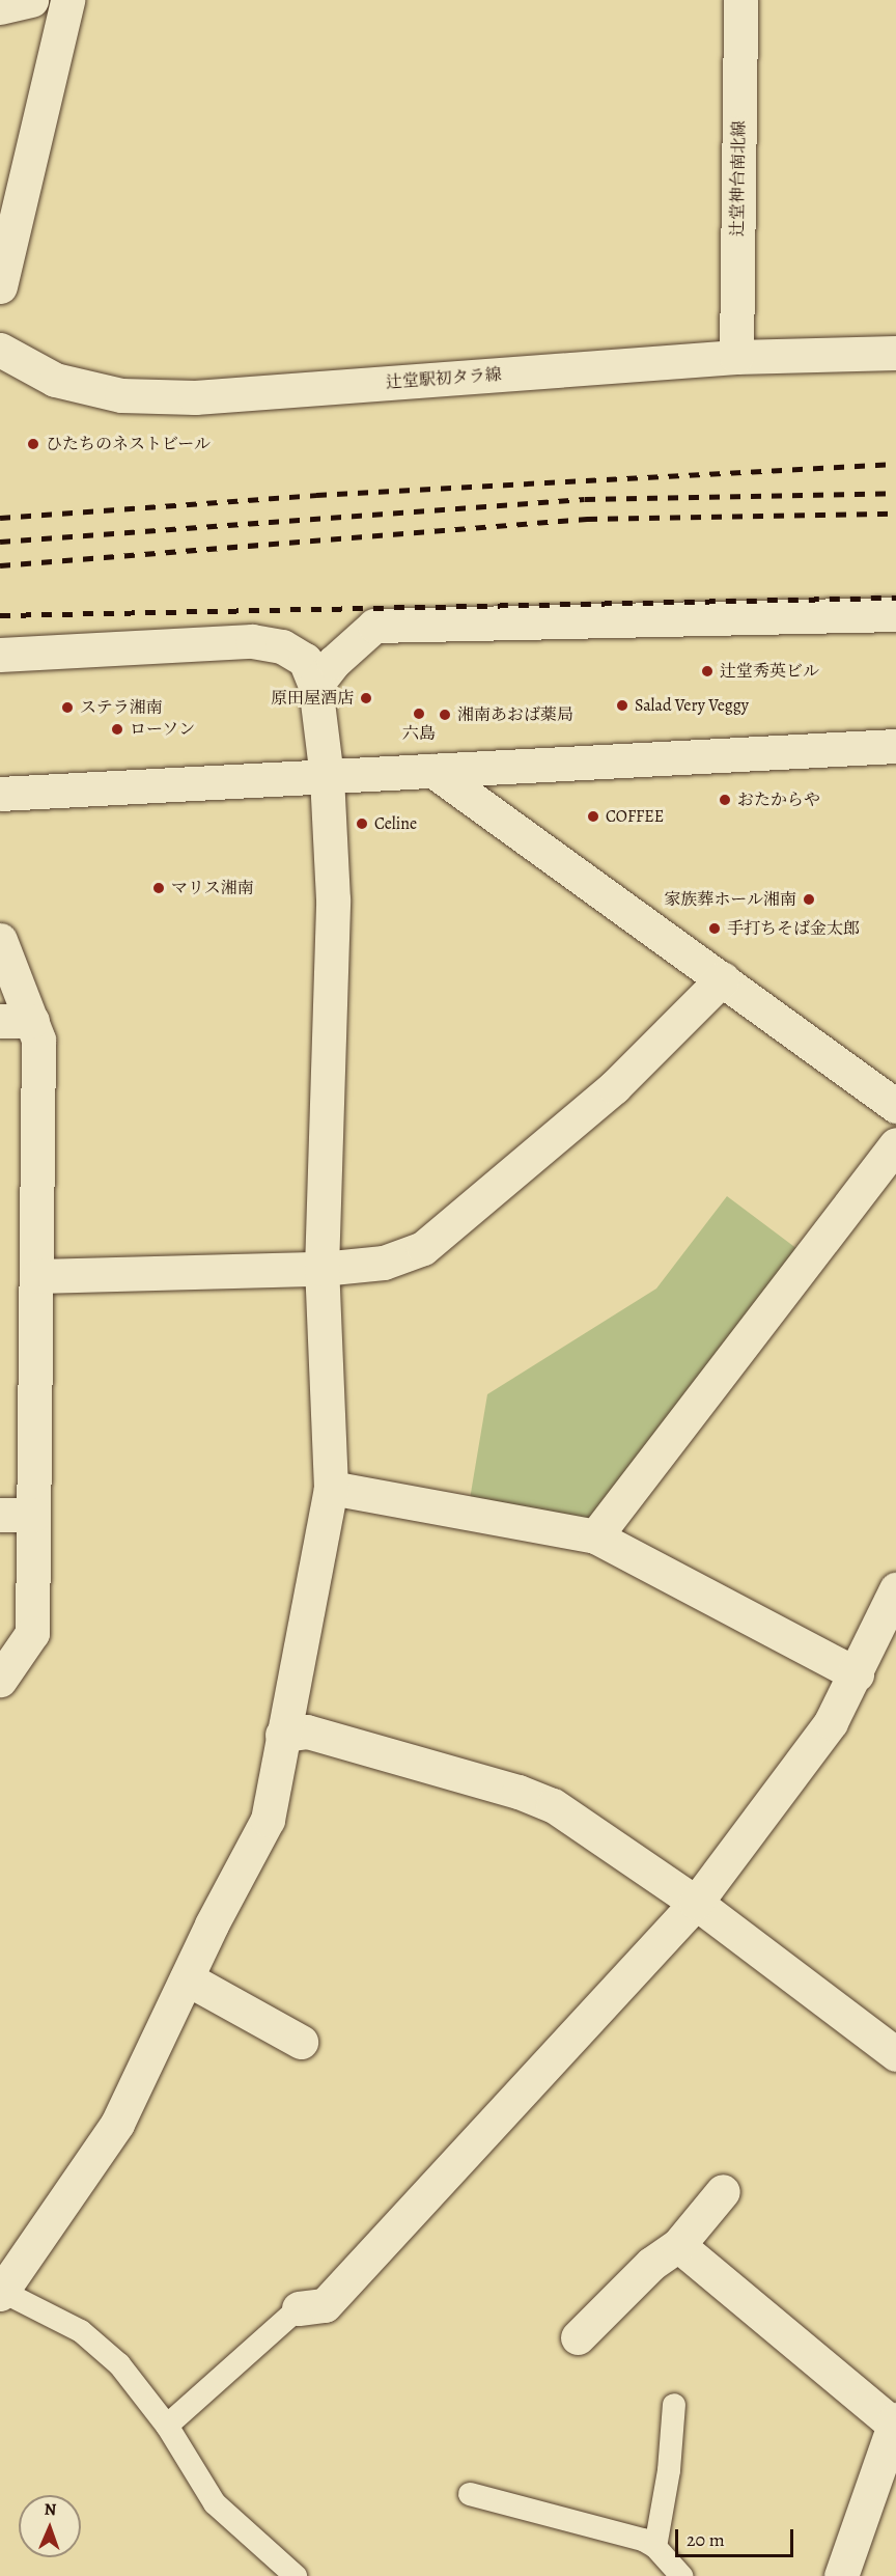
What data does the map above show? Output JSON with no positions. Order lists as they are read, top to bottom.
{
  "streets": {
    "street": ["辻堂神台南北線", "辻堂駅初タラ線"]
  },
  "crossings": [
    ["辻堂神台南北線", "辻堂駅初タラ線"]
  ],
  "places": [
    "ひたちのネストビール",
    "辻堂秀英ビル",
    "原田屋酒店",
    "Salad Very Veggy",
    "ステラ湘南",
    "六島",
    "湘南あおば薬局",
    "ローソン",
    "おたからや",
    "COFFEE",
    "Celine",
    "マリス湘南",
    "家族葬ホール湘南",
    "手打ちそば金太郎"
  ],
  "scale_bar": "20 m",
  "north": "top"
}
